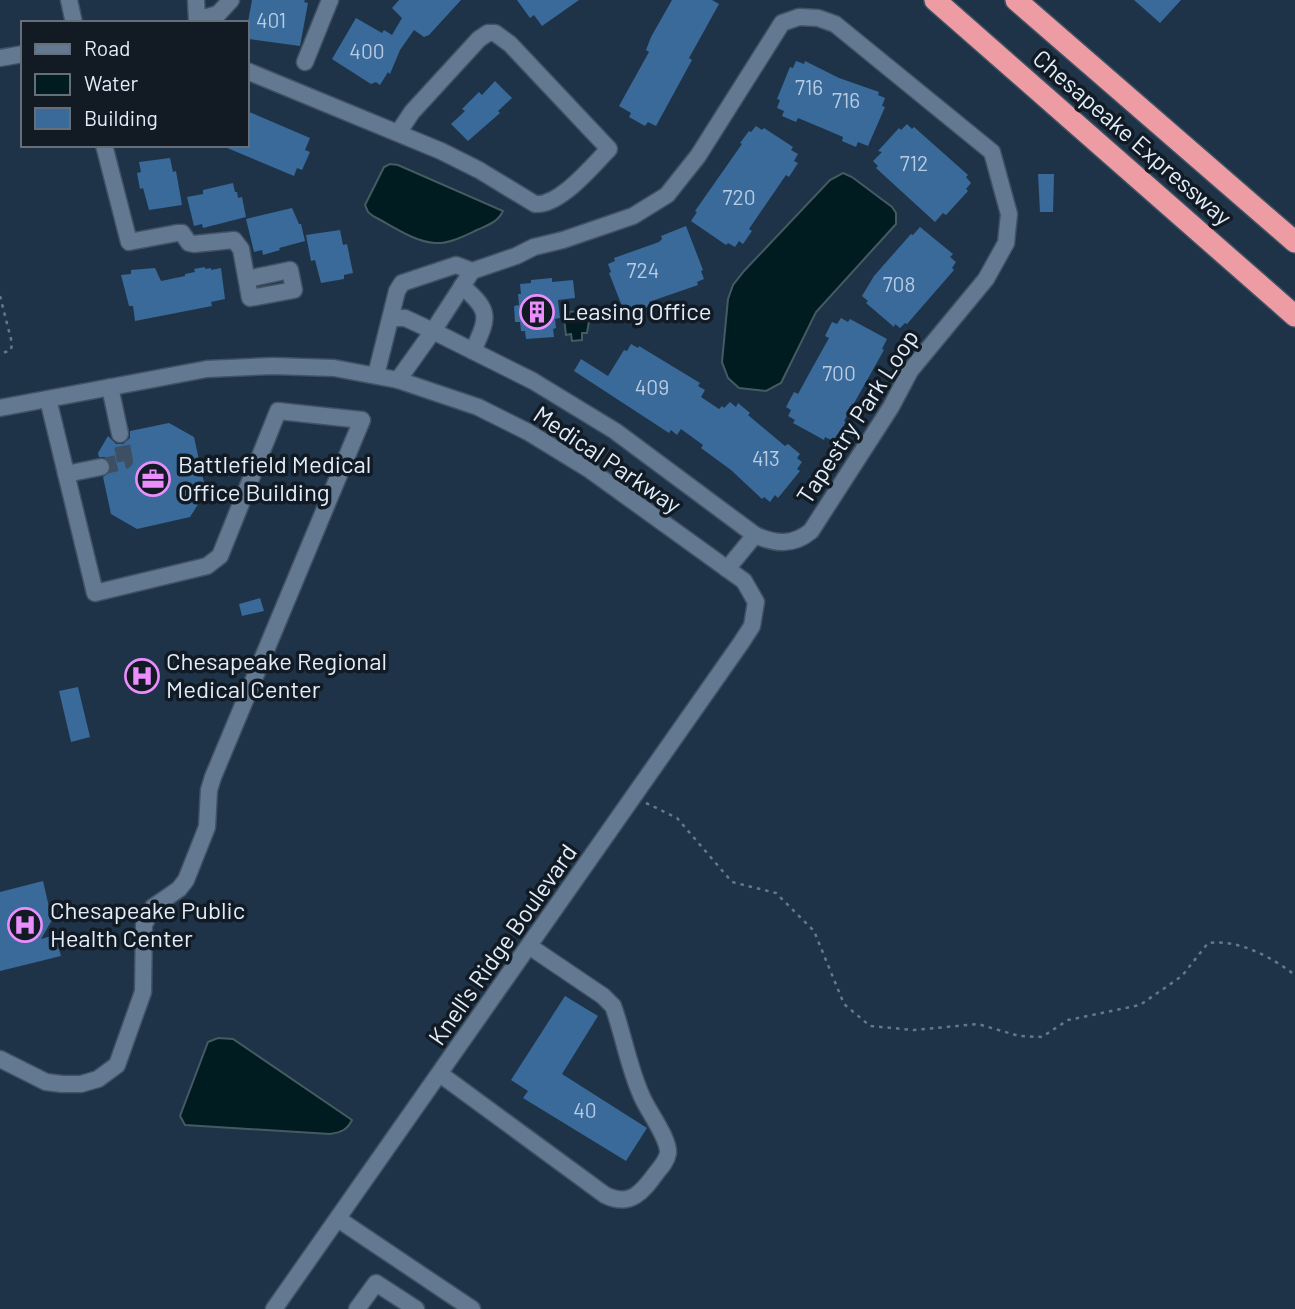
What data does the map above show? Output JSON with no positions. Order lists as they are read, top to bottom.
{
  "streets": {
    "highway": ["Chesapeake Expressway"],
    "street": ["Tapestry Park Loop", "Medical Parkway", "Knell's Ridge Boulevard"]
  },
  "crossings": [
    ["Medical Parkway", "Knell's Ridge Boulevard"]
  ],
  "places": {
    "building": ["Leasing Office"],
    "office": ["Battlefield Medical Office Building"],
    "hospital": ["Chesapeake Regional Medical Center", "Chesapeake Public Health Center"]
  },
  "house_numbers": [
    "401",
    "400",
    "716",
    "716",
    "712",
    "720",
    "724",
    "708",
    "700",
    "409",
    "413",
    "40"
  ],
  "legend": ["Road", "Water", "Building"]
}
